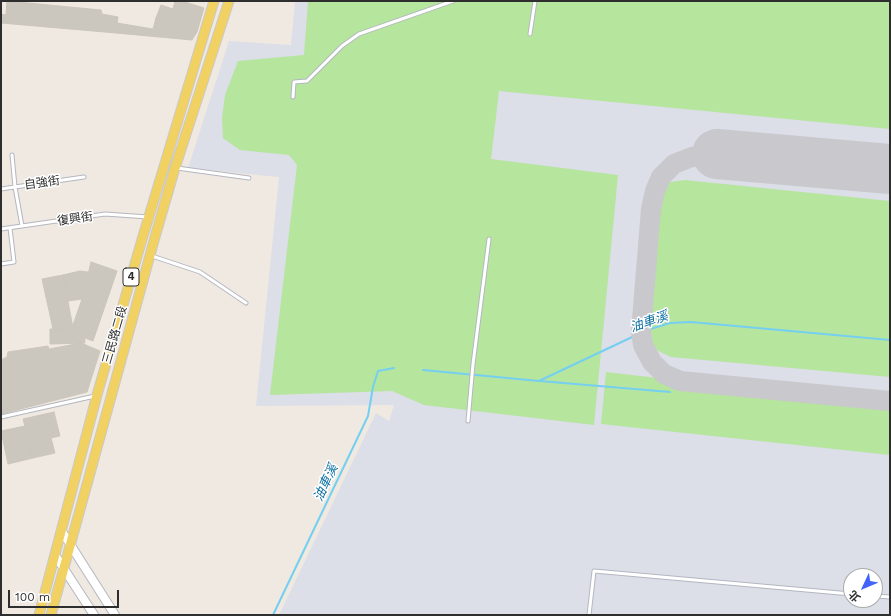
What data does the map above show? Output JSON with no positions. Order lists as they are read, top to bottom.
{
  "streets": {
    "main road": ["4", "三民路二段"],
    "lane": ["自強街", "復興街"]
  },
  "crossings": [
    ["復興街", "三民路二段"],
    ["4", "三民路二段"]
  ],
  "water": ["油車溪"],
  "scale_bar": "100 m",
  "north": "bottom left"
}
